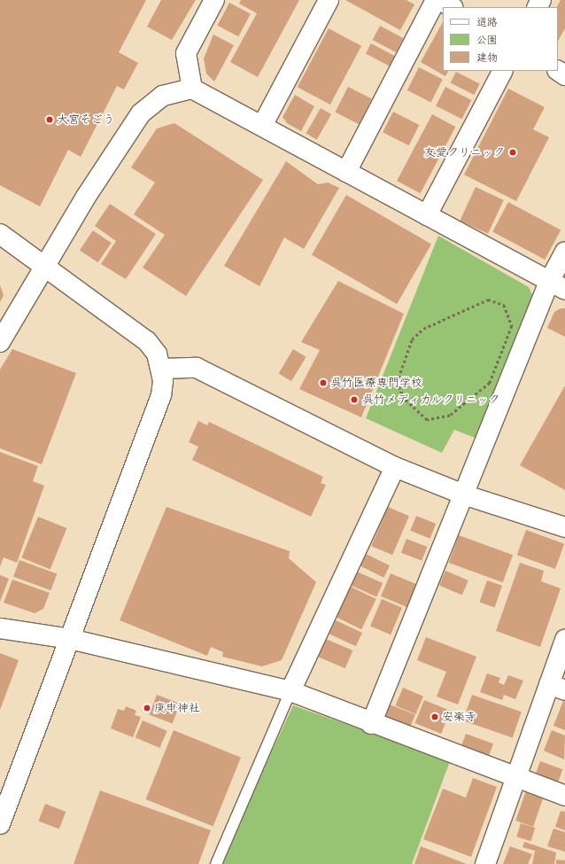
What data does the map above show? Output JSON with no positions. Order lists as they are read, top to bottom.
{
  "places": [
    "大宮そごう",
    "友愛クリニック",
    "呉竹医療専門学校",
    "呉竹メディカルクリニック",
    "庚申神社",
    "安楽寺"
  ],
  "legend": ["道路", "公園", "建物"]
}
